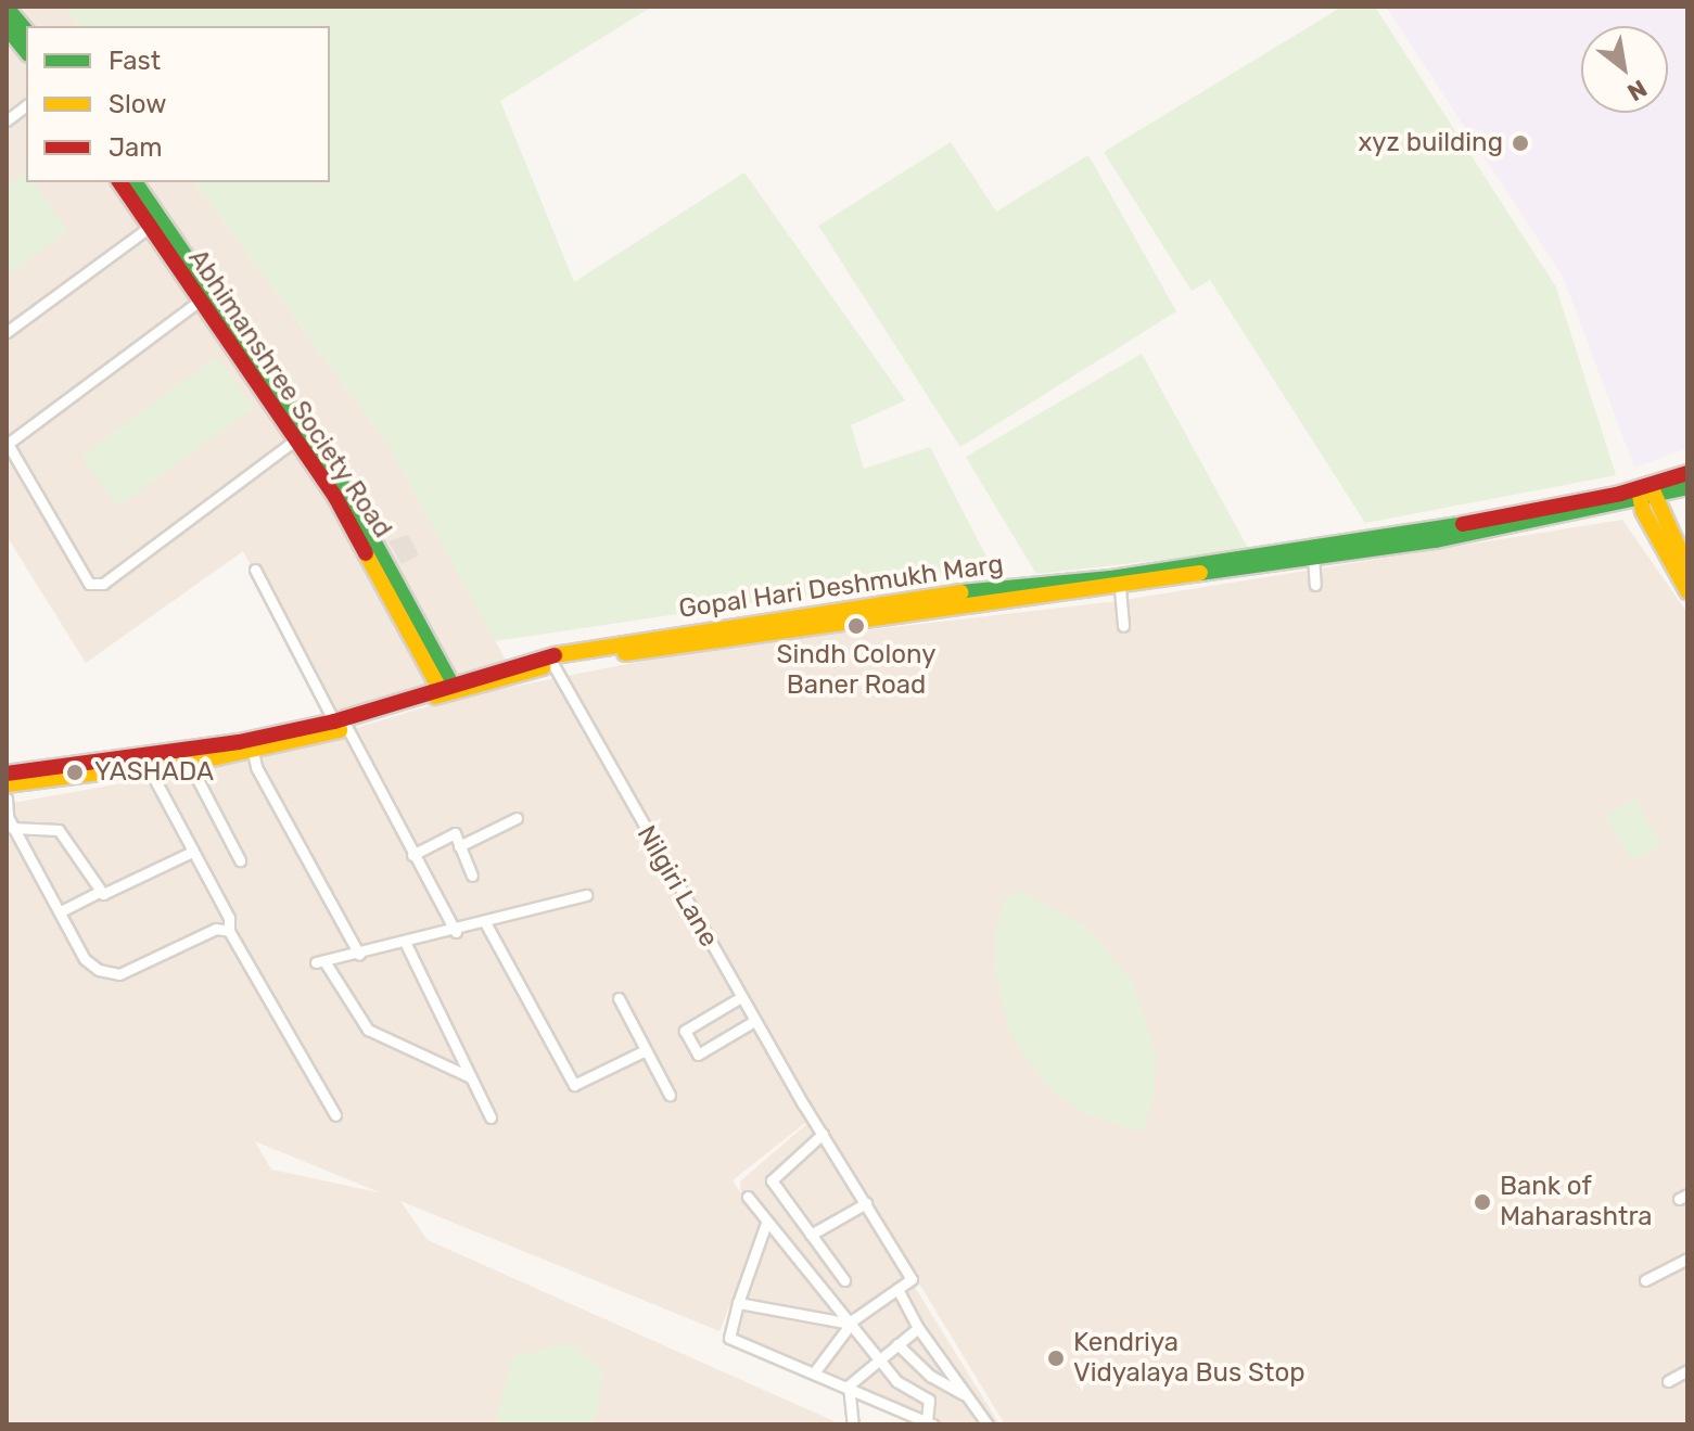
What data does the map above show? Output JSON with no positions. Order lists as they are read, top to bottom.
{
  "streets": {
    "main road": ["Abhimanshree Society Road", "Gopal Hari Deshmukh Marg"],
    "street": ["Nilgiri Lane"]
  },
  "crossings": [
    ["Abhimanshree Society Road", "Gopal Hari Deshmukh Marg"],
    ["Gopal Hari Deshmukh Marg", "Nilgiri Lane"]
  ],
  "places": [
    "xyz building",
    "Sindh Colony Baner Road",
    "YASHADA",
    "Bank of Maharashtra",
    "Kendriya Vidyalaya Bus Stop"
  ],
  "legend": ["Fast", "Slow", "Jam"],
  "north": "bottom right"
}
